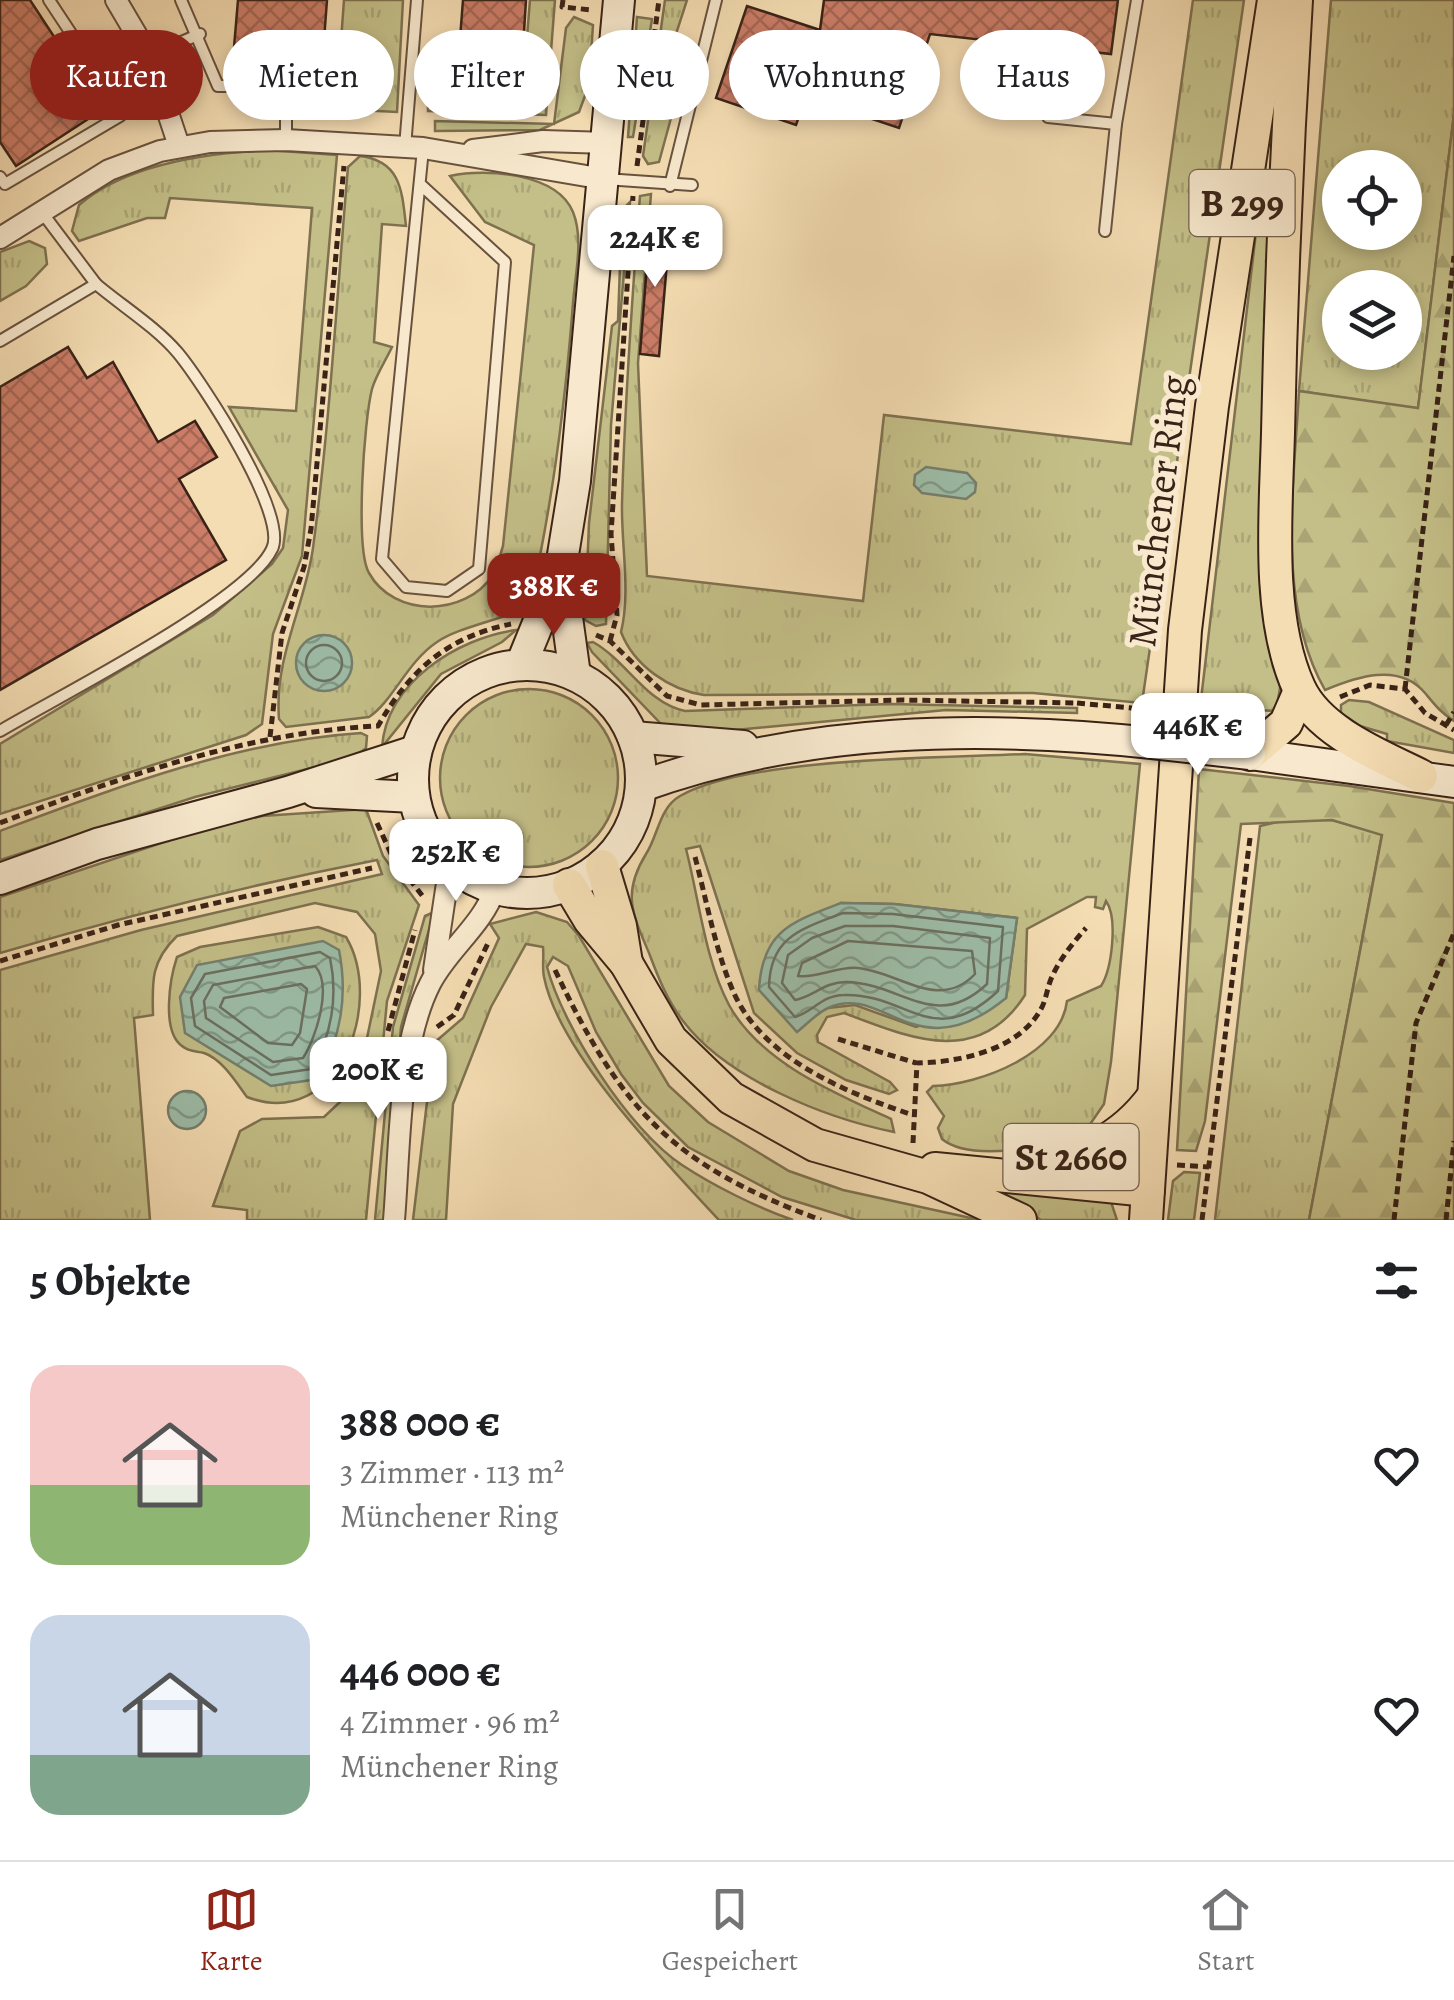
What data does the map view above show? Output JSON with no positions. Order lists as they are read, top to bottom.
{
  "streets": {
    "main road": ["B 299", "Münchener Ring", "St 2660"]
  },
  "crossings": [
    ["B 299", "Münchener Ring"],
    ["B 299", "St 2660"],
    ["Münchener Ring", "St 2660"]
  ],
  "page": {
    "chip": [
      "Kaufen",
      "Mieten",
      "Filter",
      "Neu",
      "Wohnung",
      "Haus"
    ],
    "price": [
      "224K €",
      "388K €",
      "446K €",
      "252K €",
      "200K €"
    ],
    "heading": "5 Objekte",
    "list": [
      {
        "name": "388 000 €",
        "note": "3 Zimmer · 113 m² · Münchener Ring"
      },
      {
        "name": "446 000 €",
        "note": "4 Zimmer · 96 m² · Münchener Ring"
      }
    ],
    "tabs": ["Karte", "Gespeichert", "Start"]
  }
}
